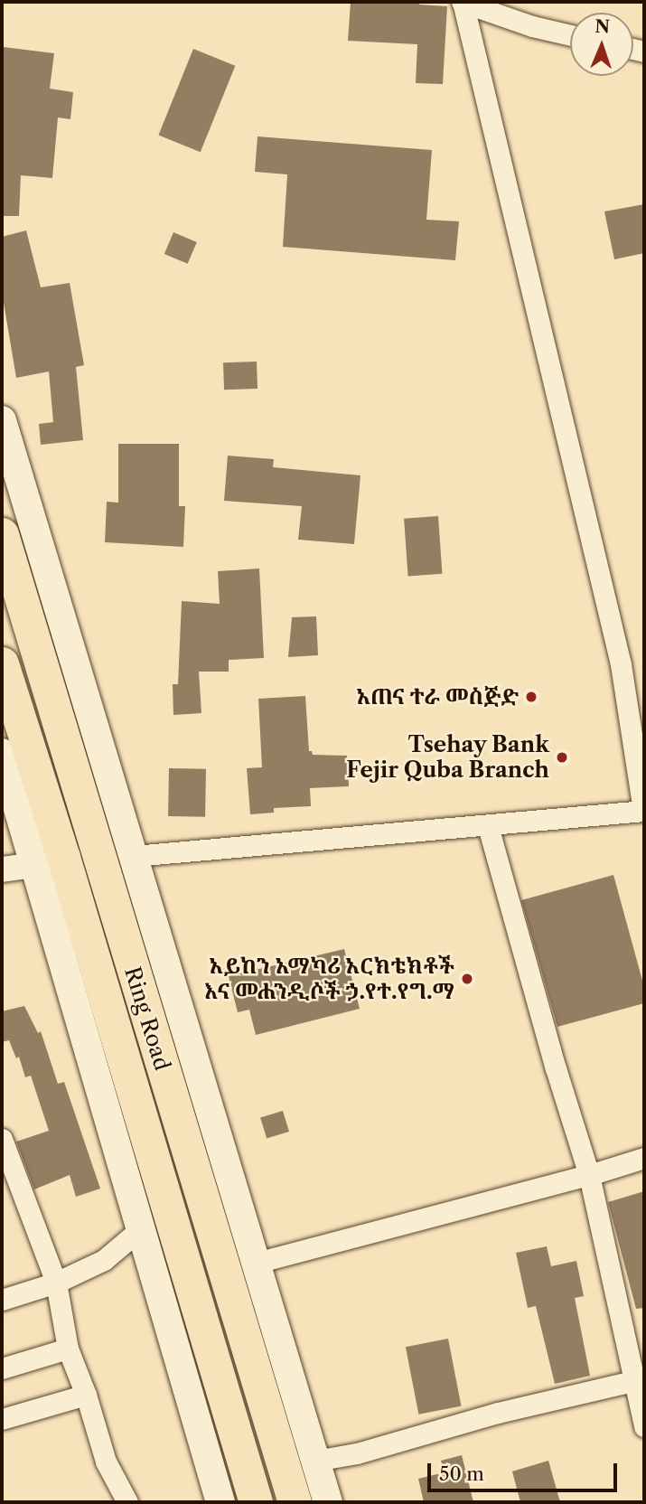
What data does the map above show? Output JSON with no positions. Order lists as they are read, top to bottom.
{
  "streets": {
    "highway": ["Ring Road"]
  },
  "places": ["አጠና ተራ መስጅድ", "Tsehay Bank Fejir Quba Branch", "አይከን አማካሪ አርክቴክቶች እና መሐንዲሶች ኃ.የተ.የግ.ማ"],
  "scale_bar": "50 m",
  "north": "top"
}
